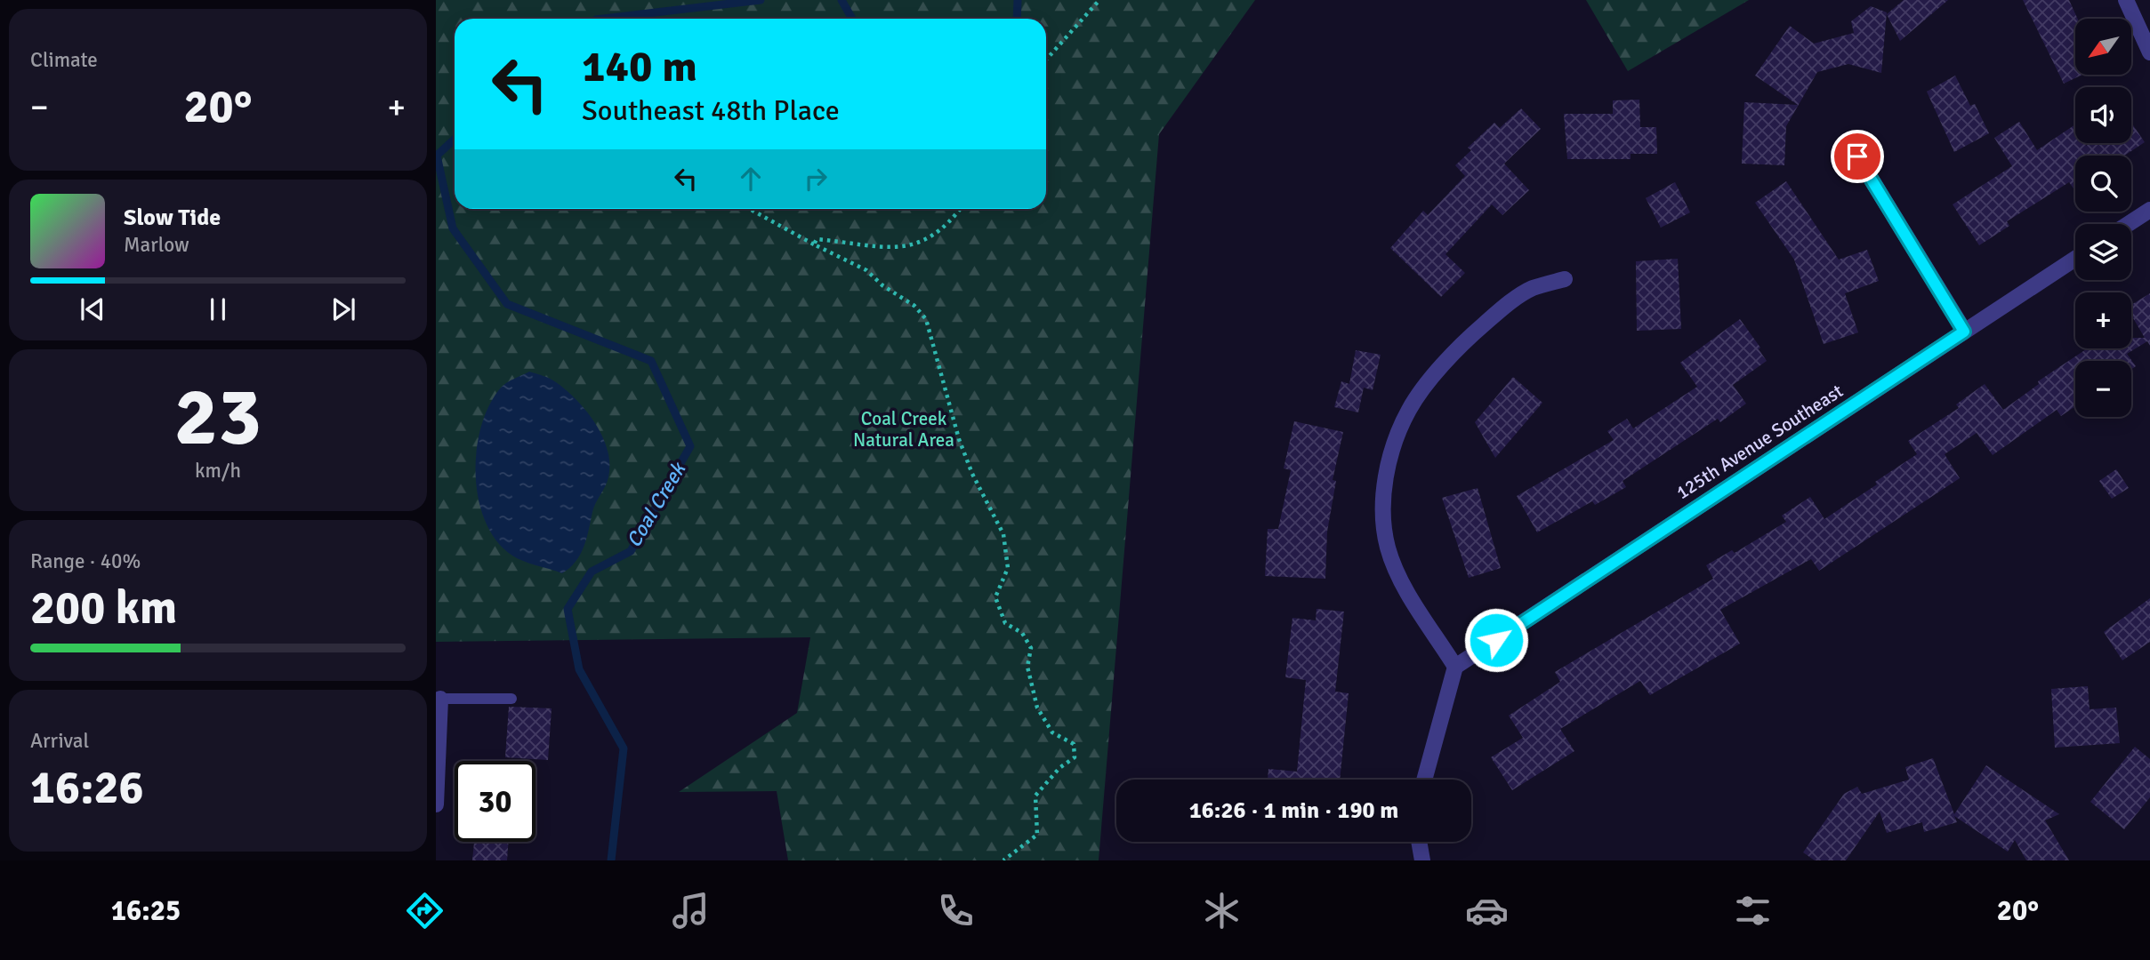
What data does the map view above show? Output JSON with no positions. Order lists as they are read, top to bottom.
{
  "streets": {
    "street": ["125th Avenue Southeast"]
  },
  "water": ["Coal Creek"],
  "parks": ["Coal Creek Natural Area"],
  "north": "bottom left",
  "page": {
    "tile": [
      "Climate",
      ["23", "km/h"],
      ["Range · 40%", "200 km"],
      ["Arrival", "16:26"]
    ],
    "map_buttons": ["+", "−"],
    "turn": ["140 m", "Southeast 48th Place"],
    "heat": ["−", "20°", "+"],
    "song": ["Slow Tide", "Marlow"],
    "limit": "30",
    "trip": "16:26 · 1 min · 190 m",
    "tabs": ["16:25", "20°"]
  }
}
